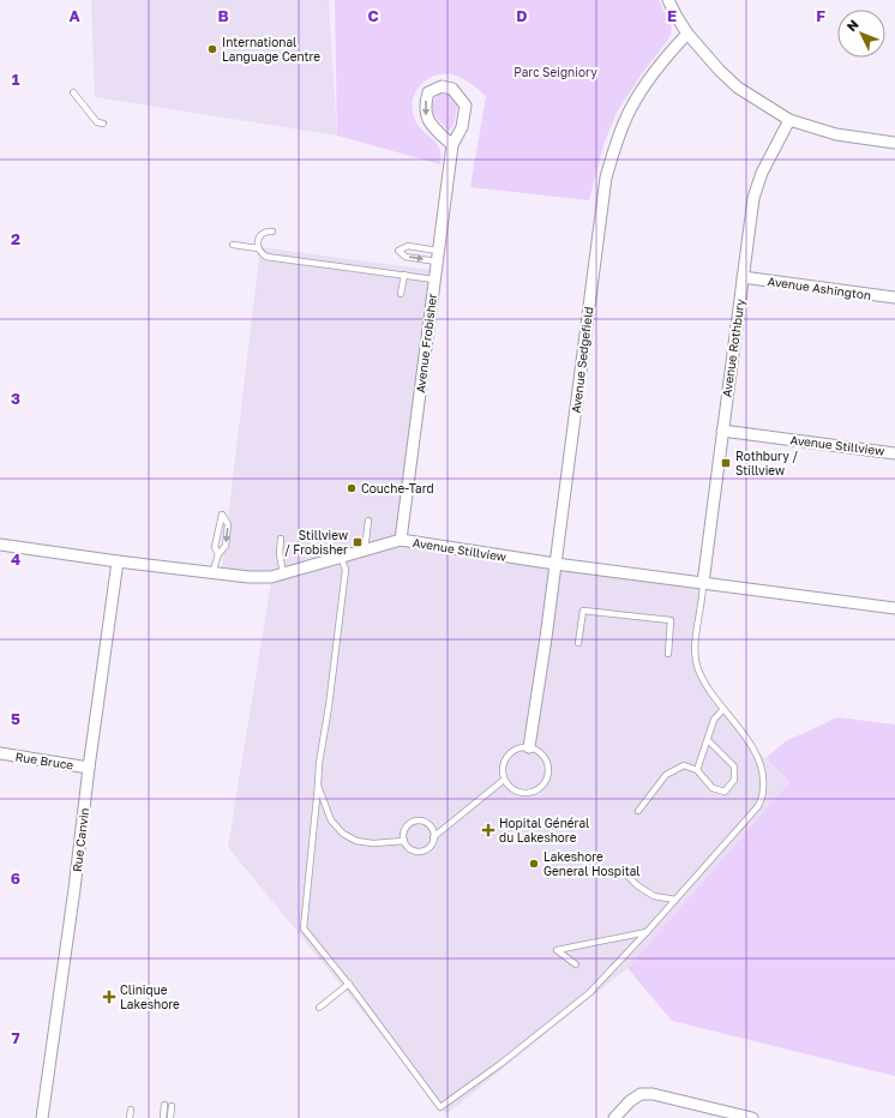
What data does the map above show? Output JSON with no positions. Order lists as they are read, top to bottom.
{
  "streets": {
    "street": [
      "Avenue Ashington",
      "Avenue Frobisher",
      "Avenue Rothbury",
      "Avenue Sedgefield",
      "Avenue Stillview",
      "Rue Bruce",
      "Rue Canvin"
    ]
  },
  "crossings": [
    ["Avenue Ashington", "Avenue Rothbury"],
    ["Avenue Frobisher", "Avenue Stillview"],
    ["Avenue Rothbury", "Avenue Stillview"],
    ["Avenue Sedgefield", "Avenue Stillview"],
    ["Avenue Stillview", "Rue Canvin"],
    ["Rue Bruce", "Rue Canvin"]
  ],
  "parks": ["Parc Seigniory"],
  "places": {
    "other": ["International Language Centre", "Couche-Tard", "Lakeshore General Hospital"],
    "transit": ["Rothbury / Stillview", "Stillview / Frobisher"],
    "health": ["Hopital Général du Lakeshore", "Clinique Lakeshore"]
  },
  "north": "top left",
  "grid": {
    "columns": [
      "A",
      "B",
      "C",
      "D",
      "E",
      "F"
    ],
    "rows": [
      "1",
      "2",
      "3",
      "4",
      "5",
      "6",
      "7"
    ]
  }
}
